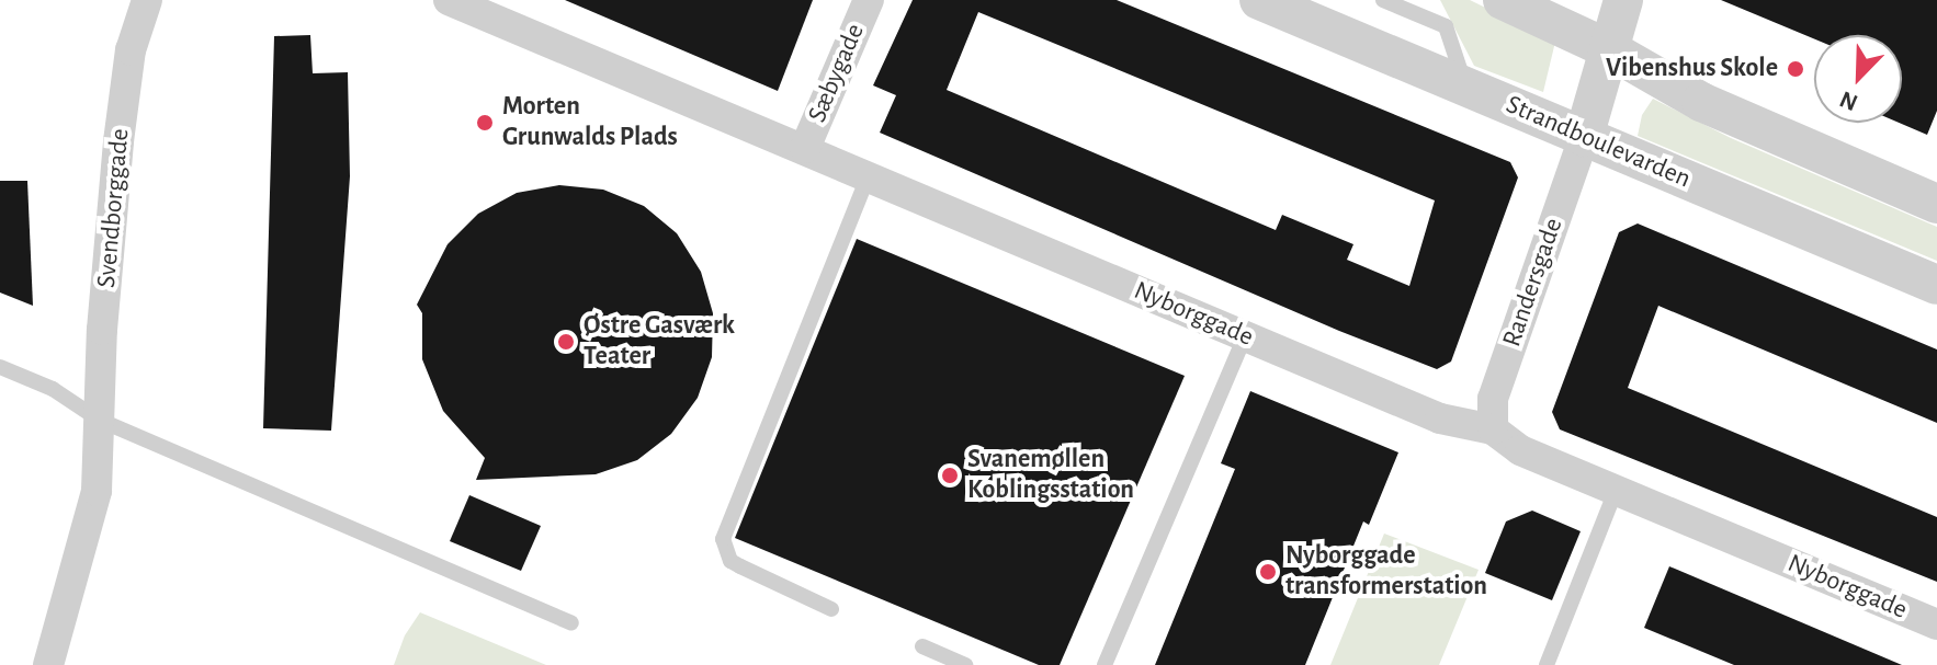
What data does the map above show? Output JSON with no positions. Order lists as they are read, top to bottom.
{
  "streets": {
    "street": [
      "Sæbygade",
      "Strandboulevarden",
      "Svendborggade",
      "Randersgade",
      "Nyborggade"
    ]
  },
  "crossings": [
    ["Sæbygade", "Nyborggade"],
    ["Strandboulevarden", "Randersgade"],
    ["Randersgade", "Nyborggade"]
  ],
  "places": [
    "Vibenshus Skole",
    "Morten Grunwalds Plads",
    "Østre Gasværk Teater",
    "Svanemøllen Koblingsstation",
    "Nyborggade transformerstation"
  ],
  "north": "bottom left"
}
